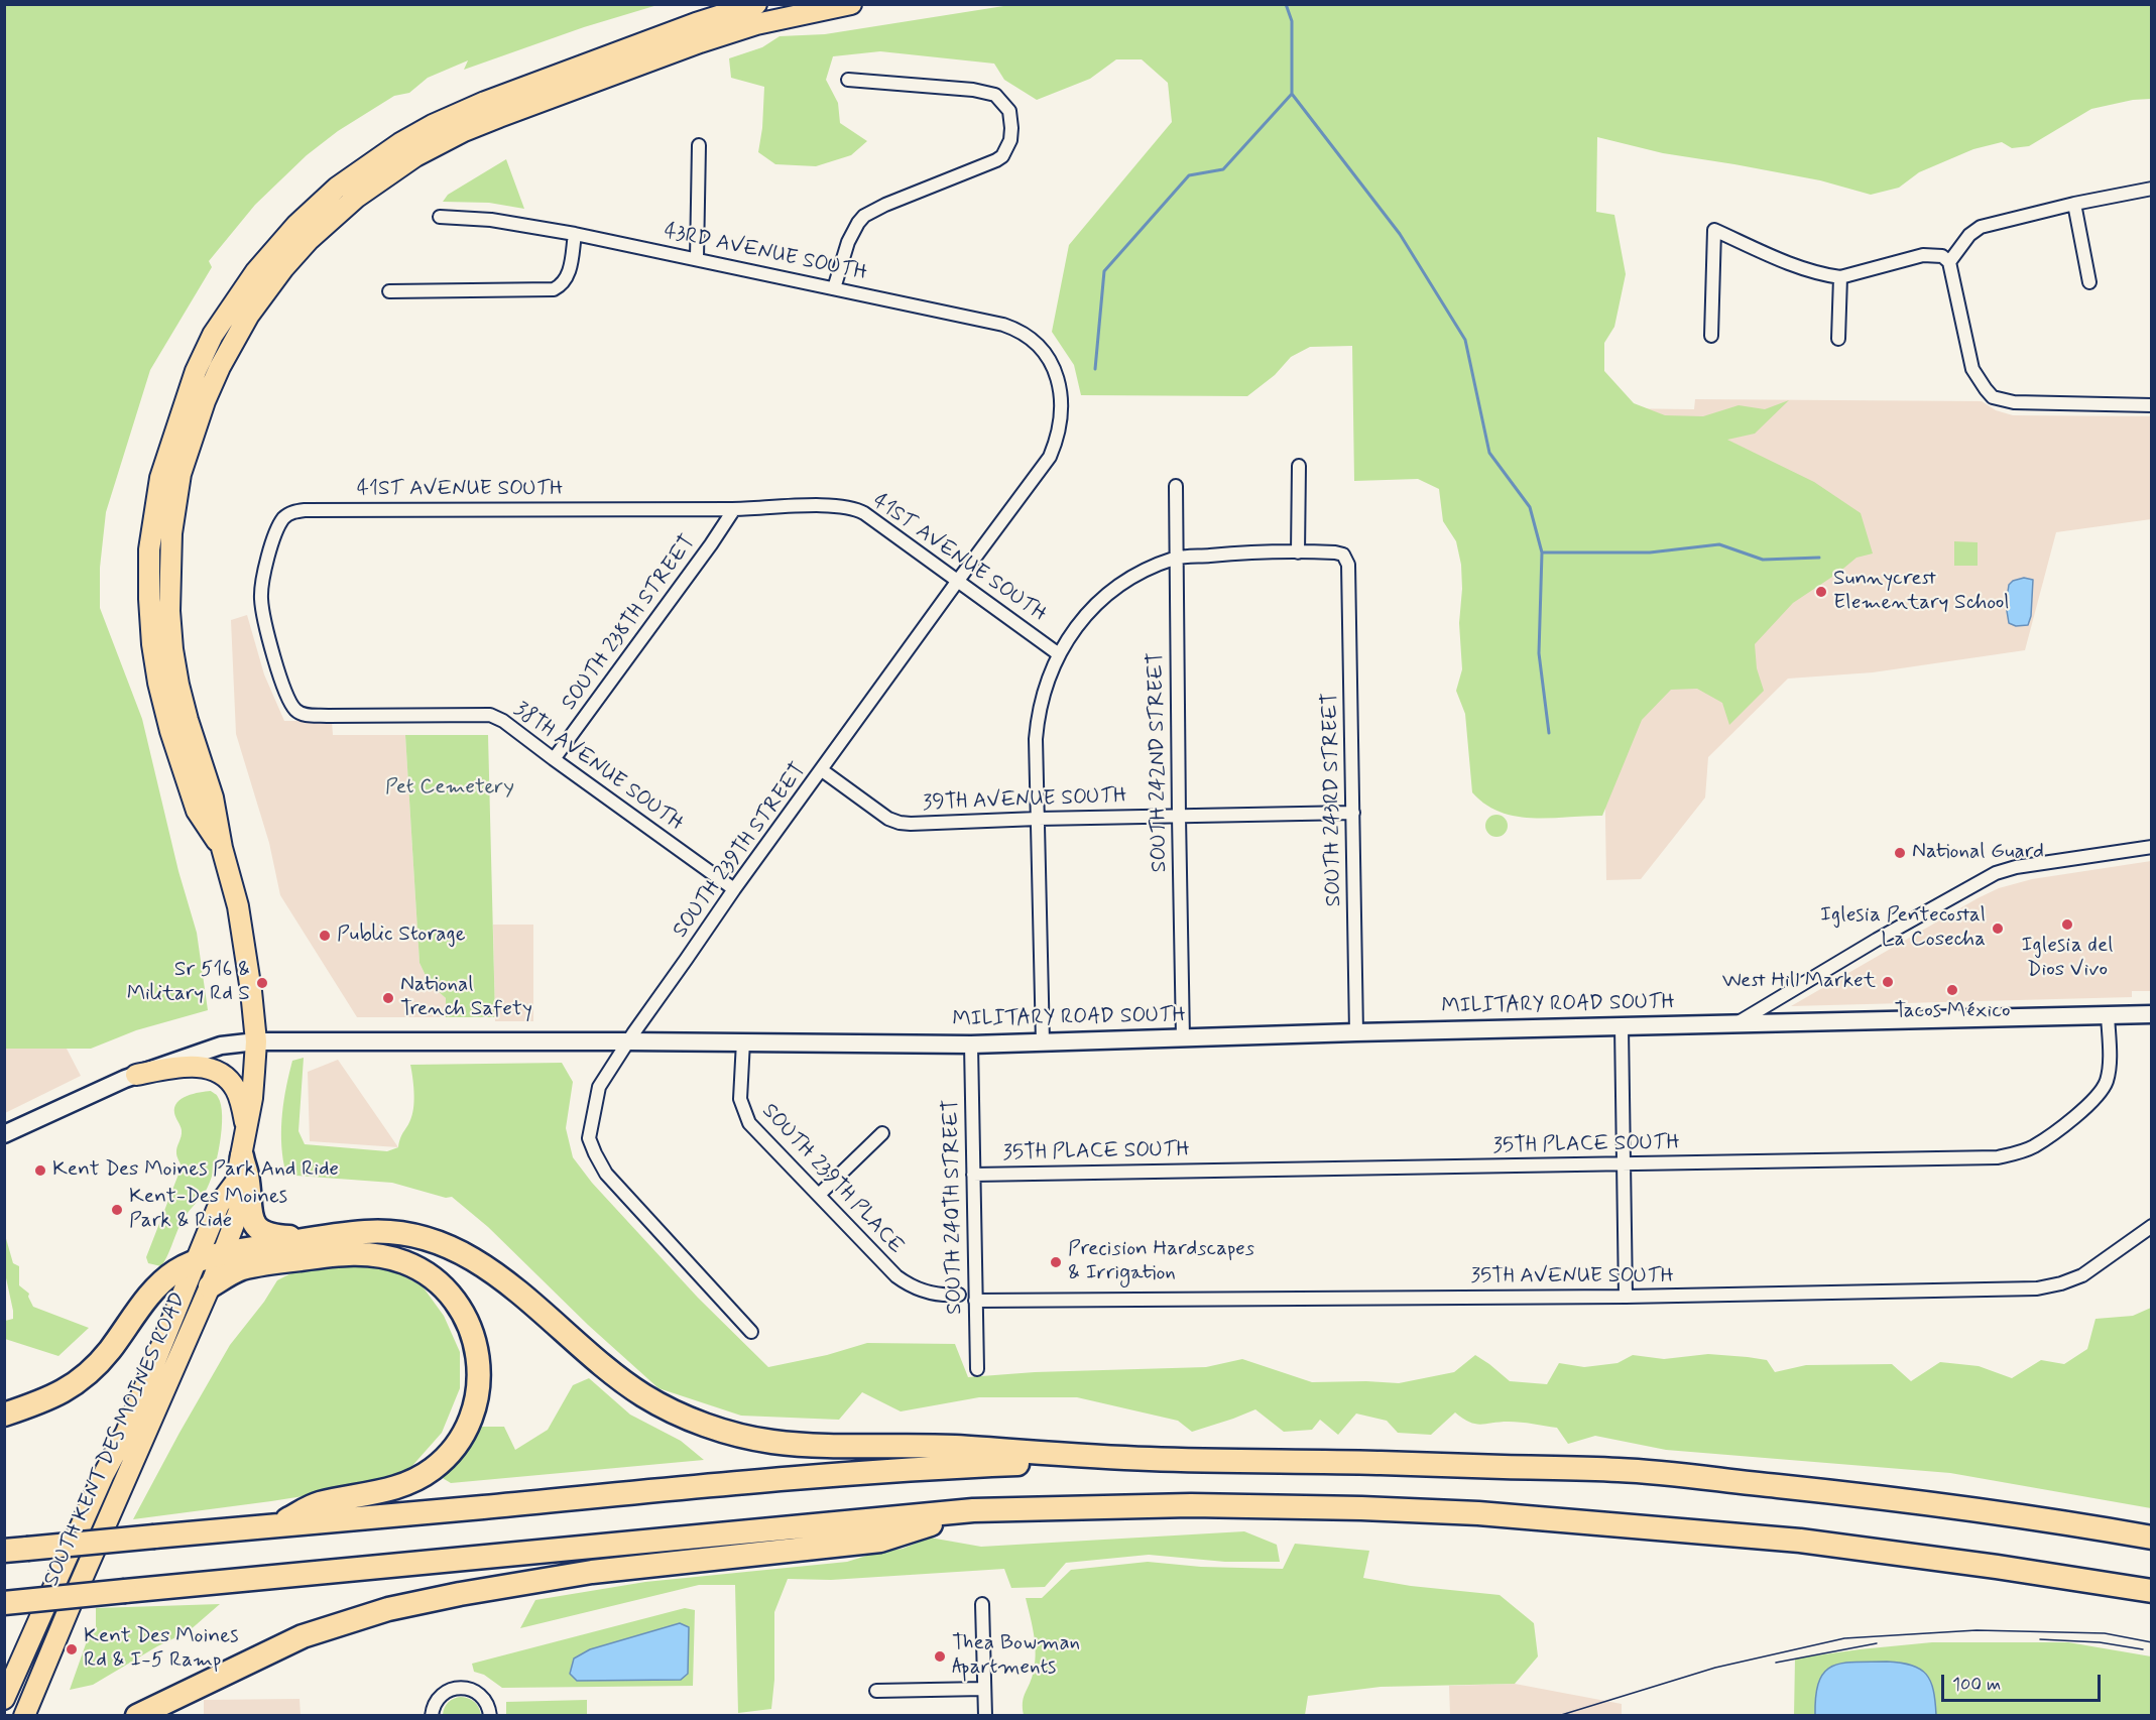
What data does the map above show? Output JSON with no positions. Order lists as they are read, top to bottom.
{
  "streets": {
    "highway": ["SOUTH KENT DES MOINES ROAD"],
    "main road": ["MILITARY ROAD SOUTH"],
    "street": [
      "43RD AVENUE SOUTH",
      "41ST AVENUE SOUTH",
      "SOUTH 238TH STREET",
      "SOUTH 242ND STREET",
      "38TH AVENUE SOUTH",
      "SOUTH 243RD STREET",
      "39TH AVENUE SOUTH",
      "SOUTH 239TH STREET",
      "35TH PLACE SOUTH",
      "SOUTH 239TH PLACE",
      "SOUTH 240TH STREET",
      "35TH AVENUE SOUTH"
    ]
  },
  "crossings": [
    ["43RD AVENUE SOUTH", "SOUTH 239TH STREET"],
    ["41ST AVENUE SOUTH", "SOUTH 238TH STREET"],
    ["41ST AVENUE SOUTH", "SOUTH 242ND STREET"],
    ["41ST AVENUE SOUTH", "38TH AVENUE SOUTH"],
    ["41ST AVENUE SOUTH", "SOUTH 243RD STREET"],
    ["41ST AVENUE SOUTH", "SOUTH 239TH STREET"],
    ["SOUTH 238TH STREET", "38TH AVENUE SOUTH"],
    ["SOUTH 242ND STREET", "39TH AVENUE SOUTH"],
    ["SOUTH 242ND STREET", "MILITARY ROAD SOUTH"],
    ["38TH AVENUE SOUTH", "SOUTH 239TH STREET"],
    ["SOUTH 243RD STREET", "39TH AVENUE SOUTH"],
    ["SOUTH 243RD STREET", "MILITARY ROAD SOUTH"],
    ["39TH AVENUE SOUTH", "SOUTH 239TH STREET"],
    ["SOUTH 239TH STREET", "MILITARY ROAD SOUTH"],
    ["MILITARY ROAD SOUTH", "35TH PLACE SOUTH"],
    ["MILITARY ROAD SOUTH", "SOUTH 239TH PLACE"],
    ["MILITARY ROAD SOUTH", "SOUTH 240TH STREET"],
    ["MILITARY ROAD SOUTH", "SOUTH KENT DES MOINES ROAD"],
    ["35TH PLACE SOUTH", "SOUTH 240TH STREET"],
    ["SOUTH 240TH STREET", "35TH AVENUE SOUTH"]
  ],
  "parks": ["Pet Cemetery"],
  "places": [
    "Sunnycrest Elementary School",
    "National Guard",
    "Iglesia del Dios Vivo",
    "Iglesia Pentecostal La Cosecha",
    "Public Storage",
    "West Hill Market",
    "Sr 516 & Military Rd S",
    "Tacos México",
    "National Trench Safety",
    "Kent Des Moines Park And Ride",
    "Kent-Des Moines Park & Ride",
    "Precision Hardscapes & Irrigation",
    "Kent Des Moines Rd & I-5 Ramp",
    "Thea Bowman Apartments"
  ],
  "scale_bar": "100 m"
}
